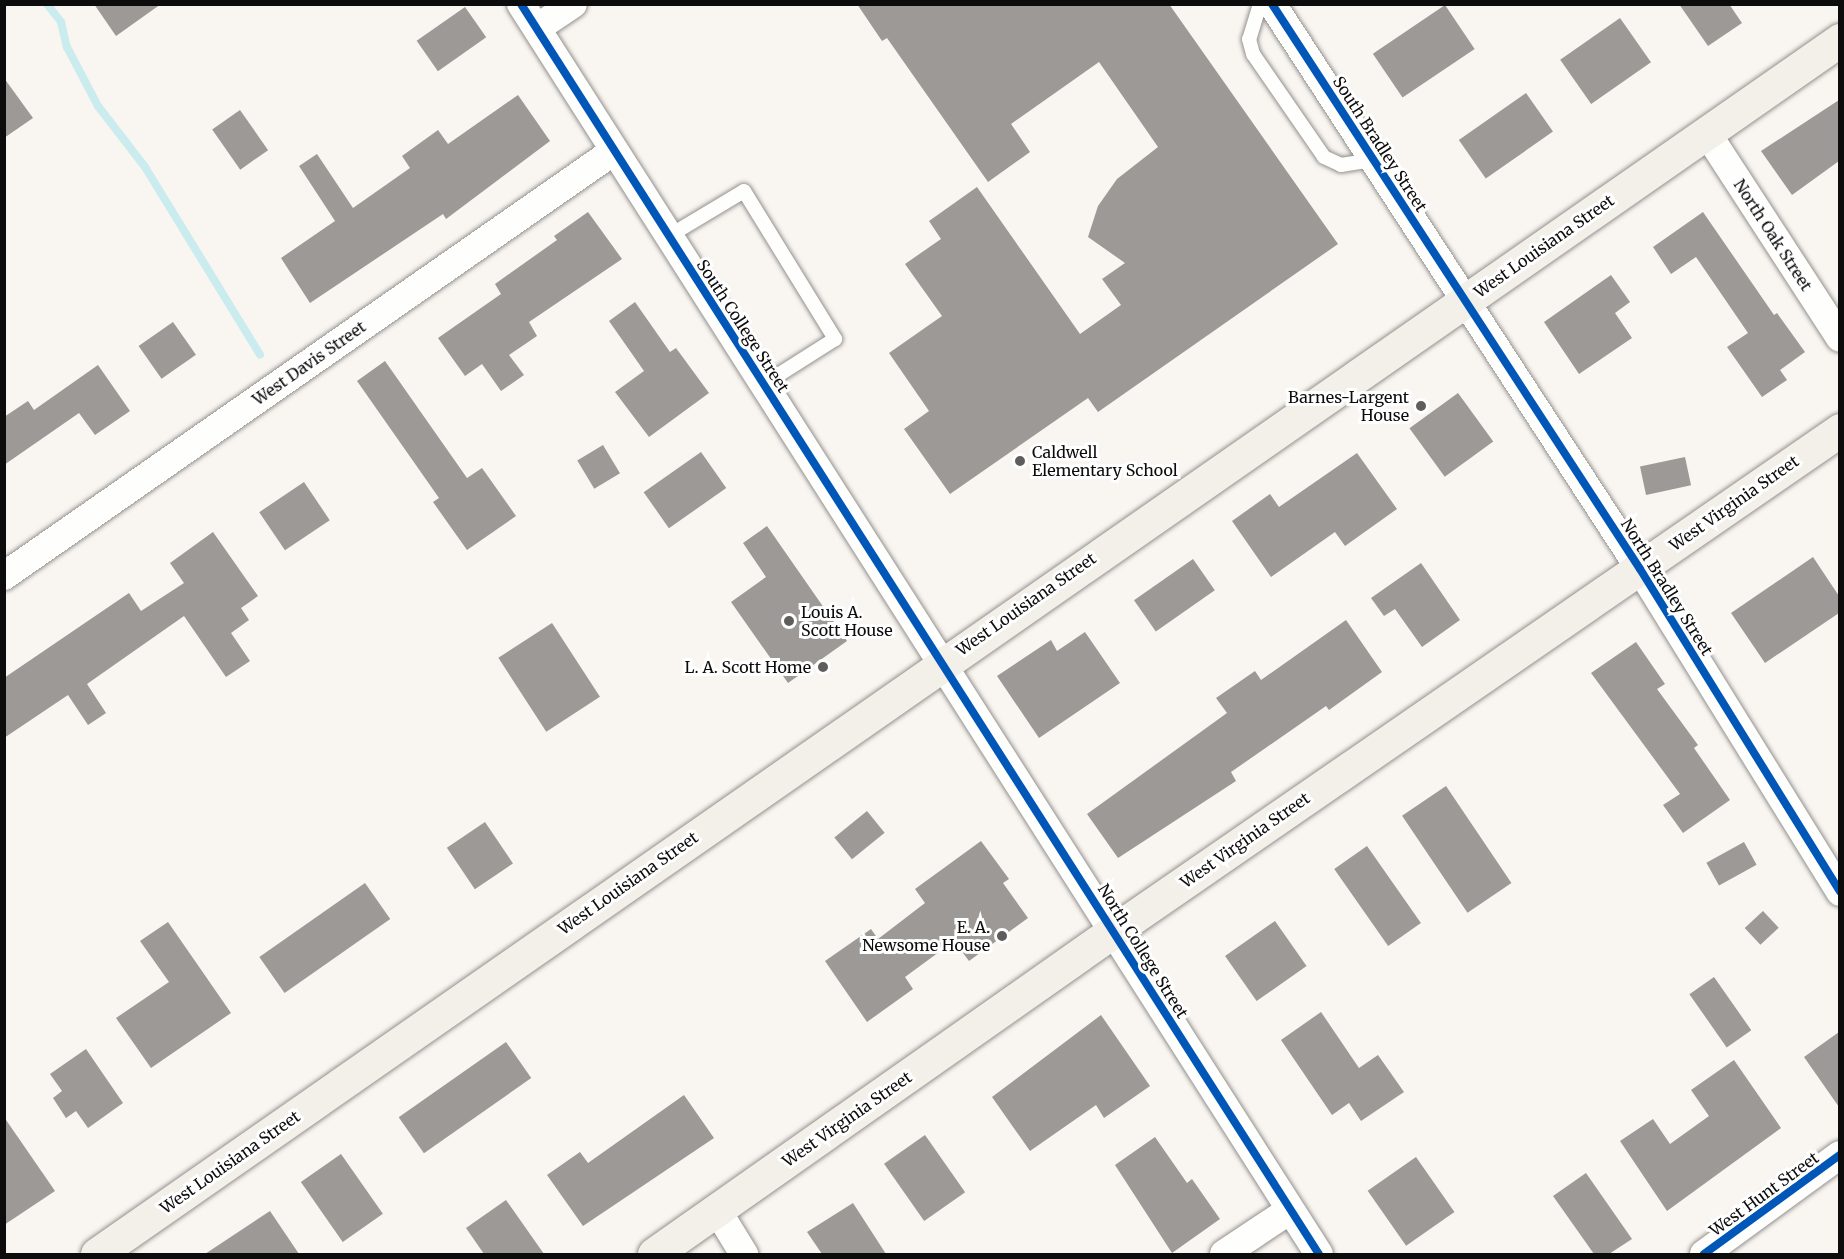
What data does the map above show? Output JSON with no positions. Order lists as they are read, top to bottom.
{
  "streets": {
    "main road": ["West Louisiana Street", "West Virginia Street"],
    "street": [
      "South Bradley Street",
      "North Oak Street",
      "South College Street",
      "West Davis Street",
      "North Bradley Street",
      "North College Street",
      "West Hunt Street"
    ]
  },
  "crossings": [
    ["South Bradley Street", "West Louisiana Street"],
    ["South Bradley Street", "North Bradley Street"],
    ["North Oak Street", "West Louisiana Street"],
    ["West Louisiana Street", "South College Street"],
    ["West Louisiana Street", "North Bradley Street"],
    ["West Louisiana Street", "North College Street"],
    ["South College Street", "West Davis Street"],
    ["South College Street", "North College Street"],
    ["West Virginia Street", "North Bradley Street"],
    ["West Virginia Street", "North College Street"]
  ],
  "places": [
    "Barnes-Largent House",
    "Caldwell Elementary School",
    "Louis A. Scott House",
    "L. A. Scott Home",
    "E. A. Newsome House"
  ]
}
